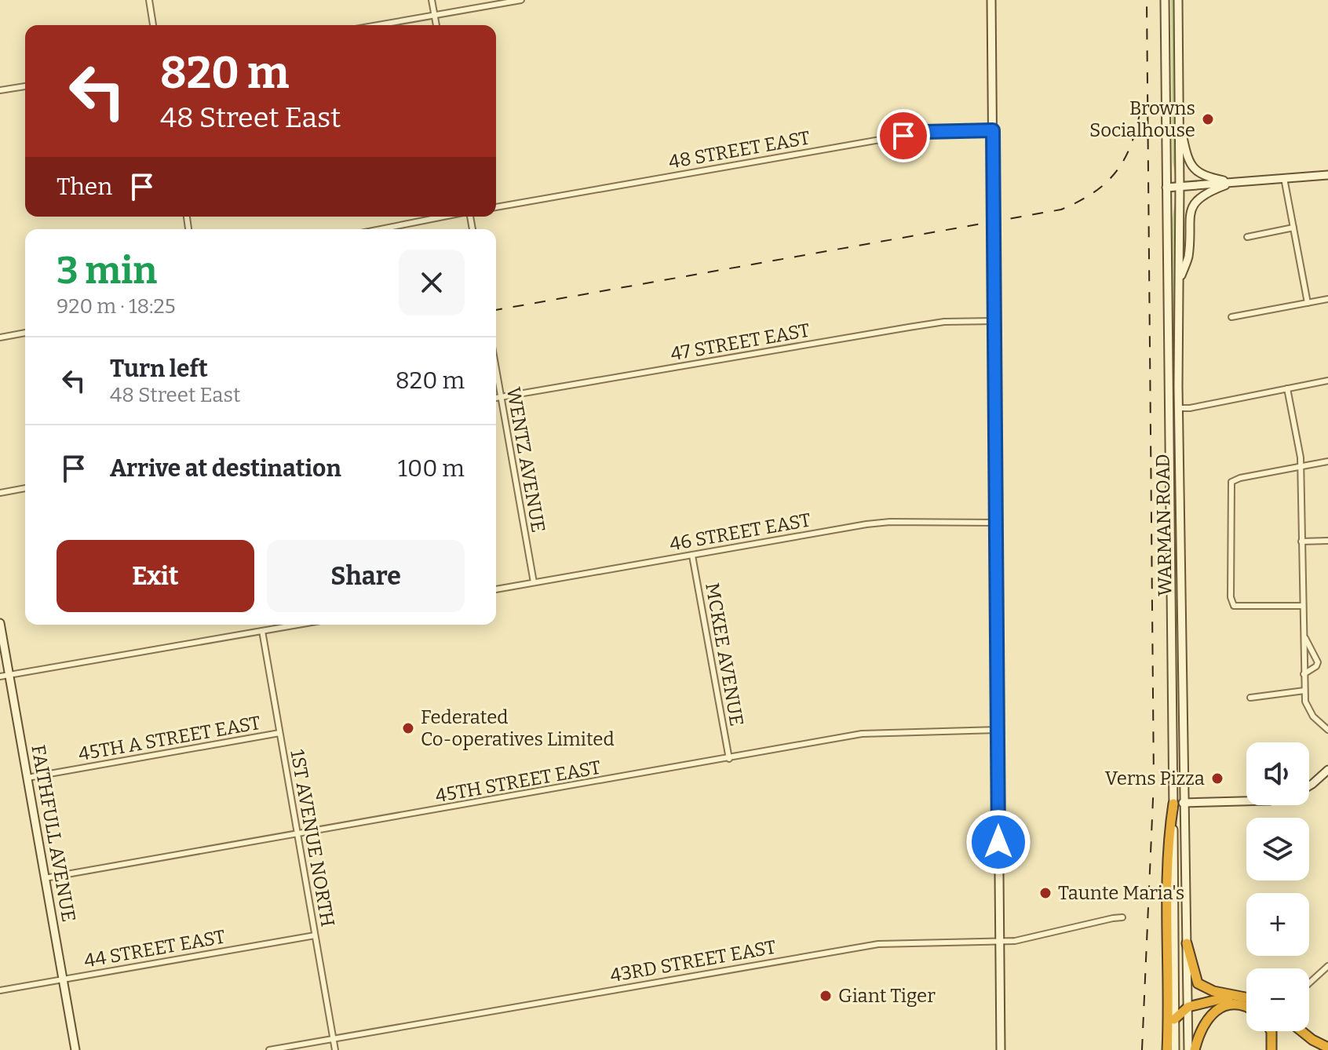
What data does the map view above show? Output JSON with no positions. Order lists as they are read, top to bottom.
{
  "streets": {
    "main road": ["WARMAN ROAD", "FAITHFULL AVENUE"],
    "street": [
      "48 STREET EAST",
      "47 STREET EAST",
      "WENTZ AVENUE",
      "46 STREET EAST",
      "MCKEE AVENUE",
      "45TH A STREET EAST",
      "45TH STREET EAST",
      "1ST AVENUE NORTH",
      "44 STREET EAST",
      "43RD STREET EAST"
    ]
  },
  "crossings": [
    ["47 STREET EAST", "WENTZ AVENUE"],
    ["WENTZ AVENUE", "46 STREET EAST"],
    ["46 STREET EAST", "MCKEE AVENUE"],
    ["MCKEE AVENUE", "45TH STREET EAST"],
    ["45TH A STREET EAST", "FAITHFULL AVENUE"],
    ["45TH A STREET EAST", "1ST AVENUE NORTH"],
    ["45TH STREET EAST", "FAITHFULL AVENUE"],
    ["45TH STREET EAST", "1ST AVENUE NORTH"],
    ["FAITHFULL AVENUE", "44 STREET EAST"],
    ["1ST AVENUE NORTH", "44 STREET EAST"],
    ["1ST AVENUE NORTH", "43RD STREET EAST"]
  ],
  "places": [
    "Browns Socialhouse",
    "Federated Co-operatives Limited",
    "Verns Pizza",
    "Taunte Maria's",
    "Giant Tiger"
  ],
  "page": {
    "turn": ["820 m", "48 Street East"],
    "then": "Then",
    "heading": ["3 min", "920 m · 18:25"],
    "list": [
      {
        "name": "Turn left",
        "note": "48 Street East",
        "value": "820 m"
      },
      {
        "name": "Arrive at destination",
        "value": "100 m"
      }
    ],
    "buttons": ["Exit", "Share"],
    "map_buttons": ["+", "−"]
  }
}
